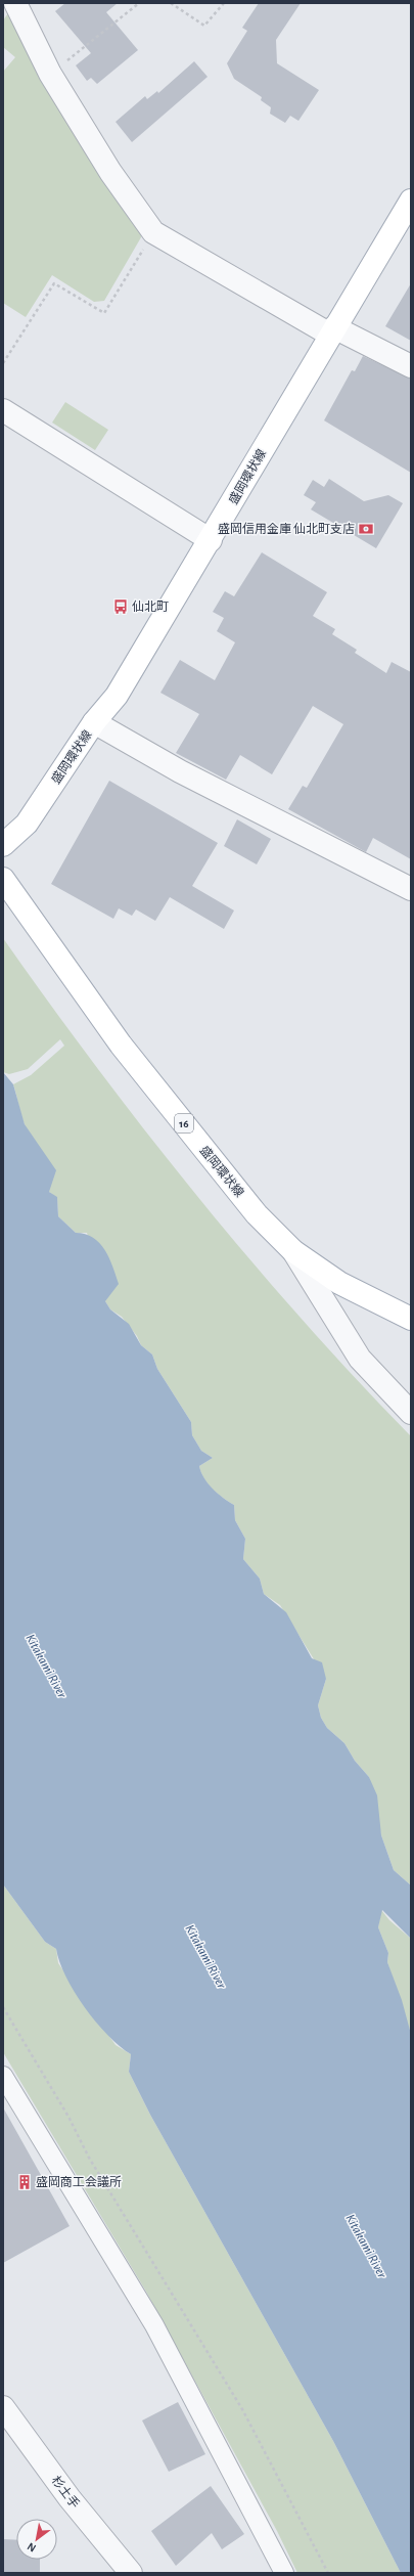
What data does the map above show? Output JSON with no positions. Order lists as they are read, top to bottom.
{
  "streets": {
    "main road": ["盛岡環状線", "16"],
    "street": ["杉土手"]
  },
  "water": ["Kitakami River"],
  "places": {
    "bank": ["盛岡信用金庫 仙北町支店"],
    "bus stop": ["仙北町"],
    "building": ["盛岡商工会議所"]
  },
  "north": "bottom left"
}
